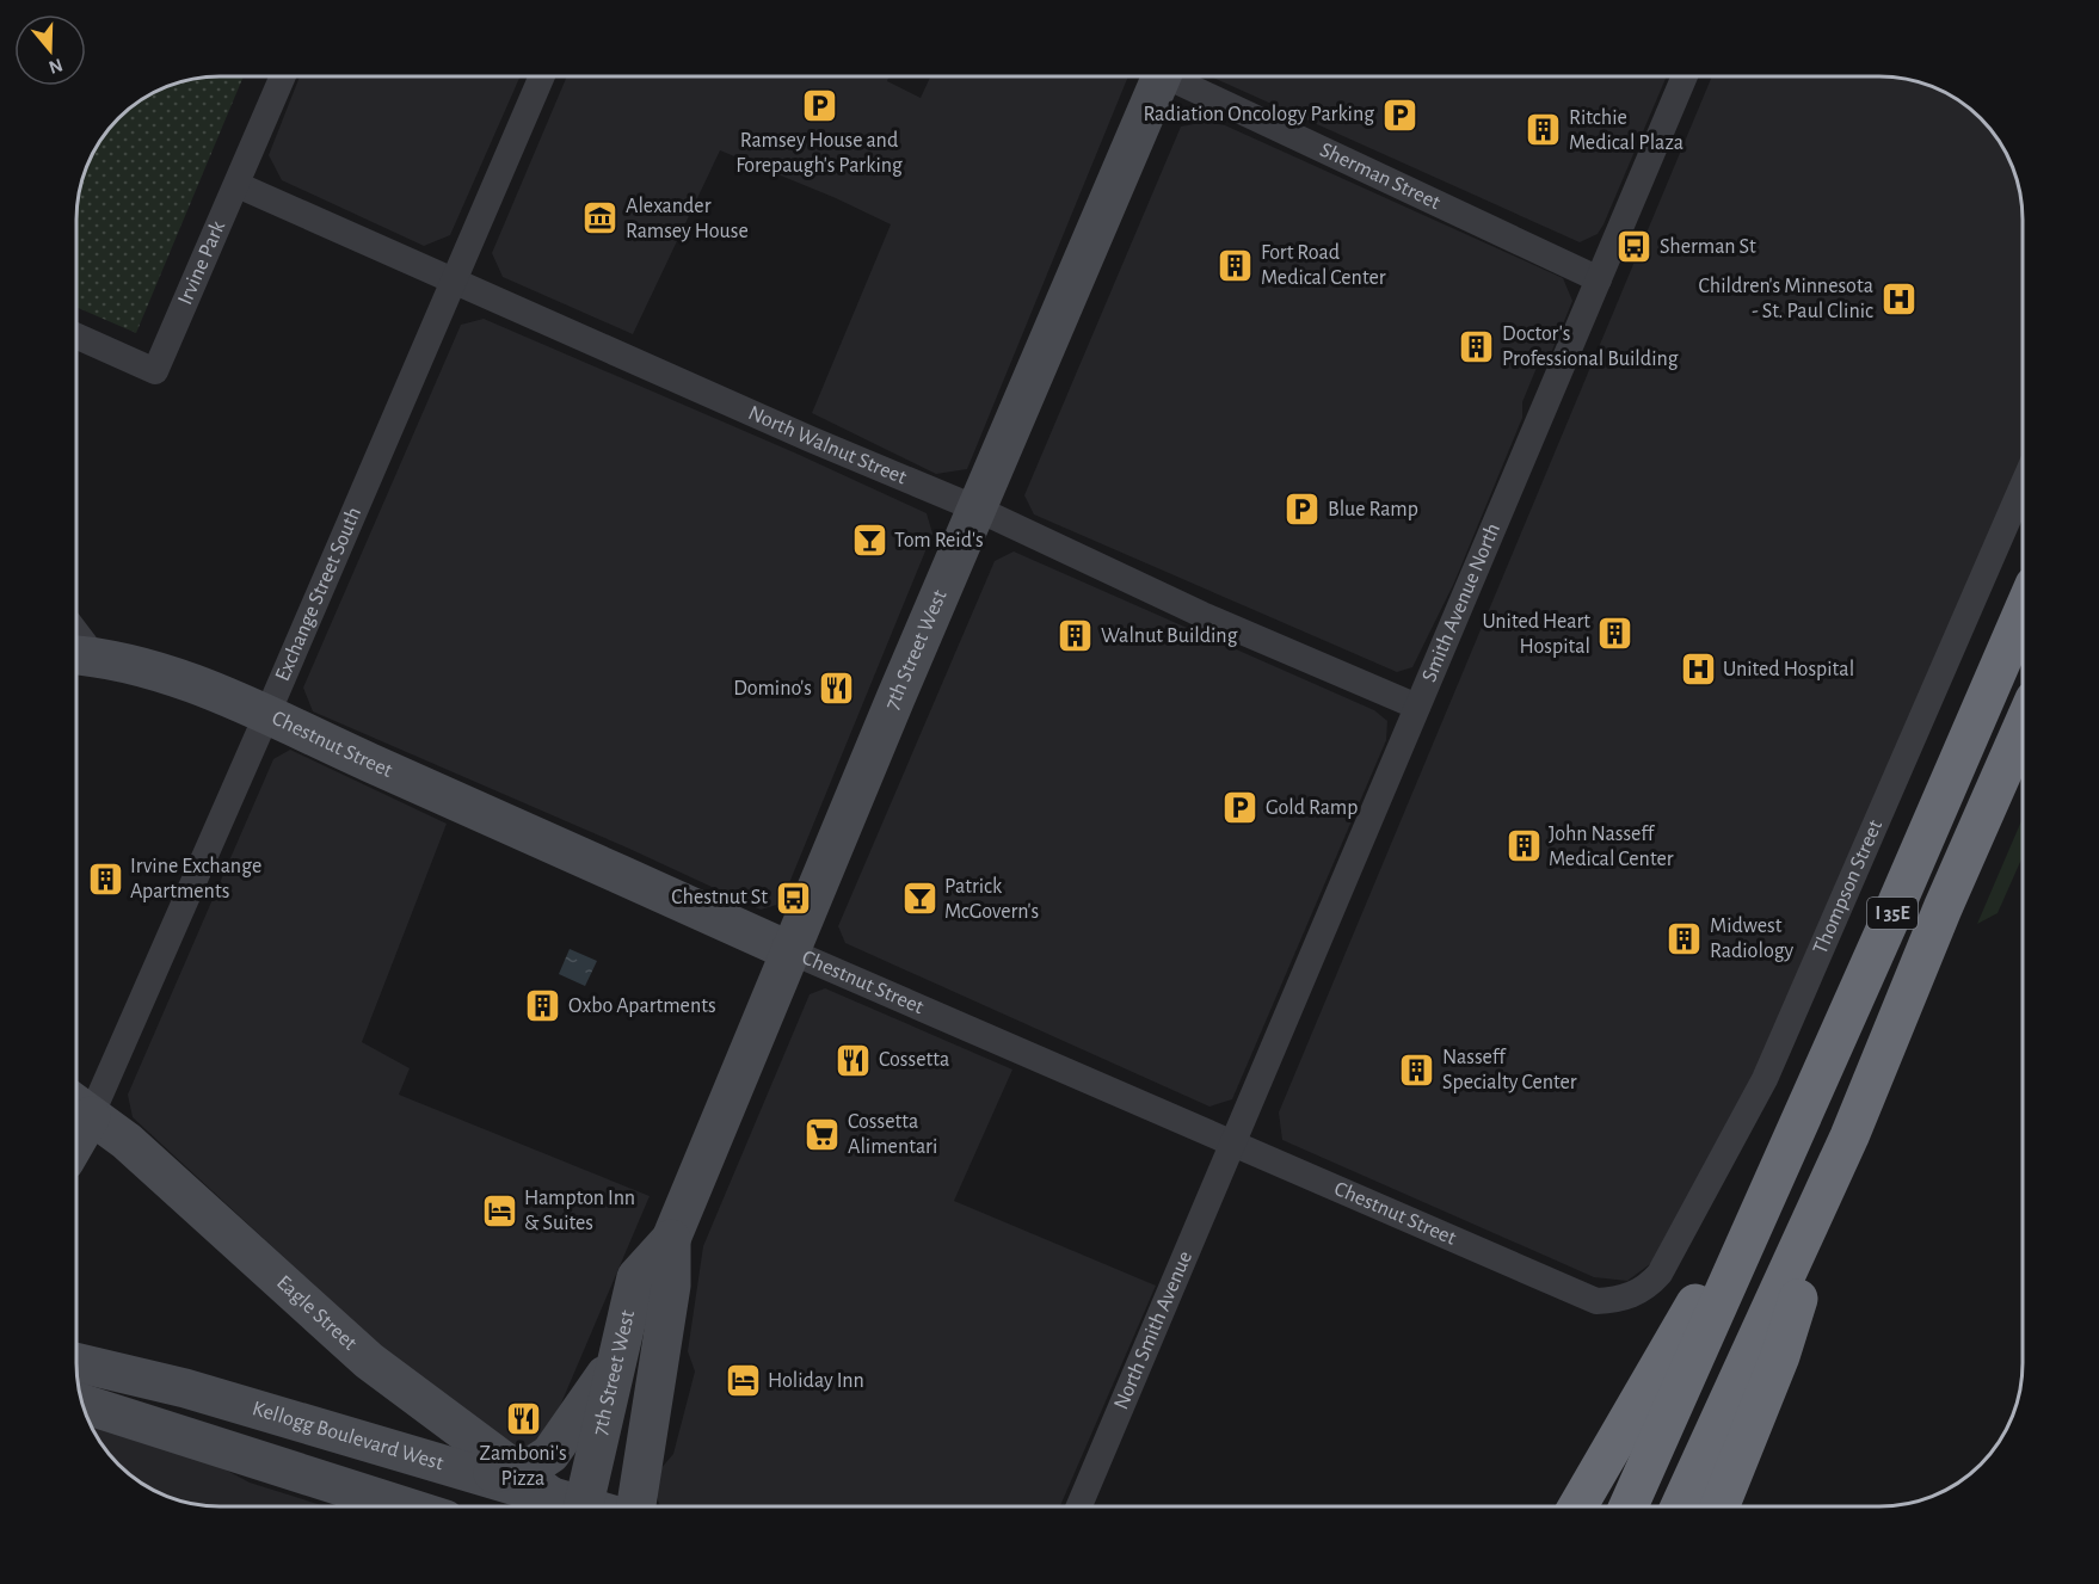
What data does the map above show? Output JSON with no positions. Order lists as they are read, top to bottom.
{
  "streets": {
    "highway": ["I 35E"],
    "main road": [
      "7th Street West",
      "Chestnut Street",
      "Eagle Street",
      "Kellogg Boulevard West"
    ],
    "street": [
      "Sherman Street",
      "Irvine Park",
      "North Walnut Street",
      "Exchange Street South",
      "Smith Avenue North",
      "Thompson Street",
      "North Smith Avenue"
    ]
  },
  "crossings": [
    ["Sherman Street", "Smith Avenue North"],
    ["Irvine Park", "North Walnut Street"],
    ["North Walnut Street", "Exchange Street South"],
    ["North Walnut Street", "Smith Avenue North"],
    ["North Walnut Street", "7th Street West"],
    ["Exchange Street South", "Chestnut Street"],
    ["Exchange Street South", "Eagle Street"],
    ["Smith Avenue North", "Chestnut Street"],
    ["Smith Avenue North", "North Smith Avenue"],
    ["7th Street West", "Chestnut Street"],
    ["Chestnut Street", "Thompson Street"],
    ["Chestnut Street", "North Smith Avenue"],
    ["Eagle Street", "Kellogg Boulevard West"]
  ],
  "places": {
    "parking": [
      "Ramsey House and Forepaugh's Parking",
      "Radiation Oncology Parking",
      "Blue Ramp",
      "Gold Ramp"
    ],
    "building": [
      "Ritchie Medical Plaza",
      "Fort Road Medical Center",
      "Doctor's Professional Building",
      "United Heart Hospital",
      "Walnut Building",
      "John Nasseff Medical Center",
      "Irvine Exchange Apartments",
      "Midwest Radiology",
      "Oxbo Apartments",
      "Nasseff Specialty Center"
    ],
    "museum": ["Alexander Ramsey House"],
    "bus stop": ["Sherman St", "Chestnut St"],
    "hospital": ["Children's Minnesota - St. Paul Clinic", "United Hospital"],
    "bar": ["Tom Reid's", "Patrick McGovern's"],
    "restaurant": ["Domino's", "Cossetta", "Zamboni's Pizza"],
    "supermarket": ["Cossetta Alimentari"],
    "hotel": ["Hampton Inn & Suites", "Holiday Inn"]
  },
  "north": "bottom"
}
